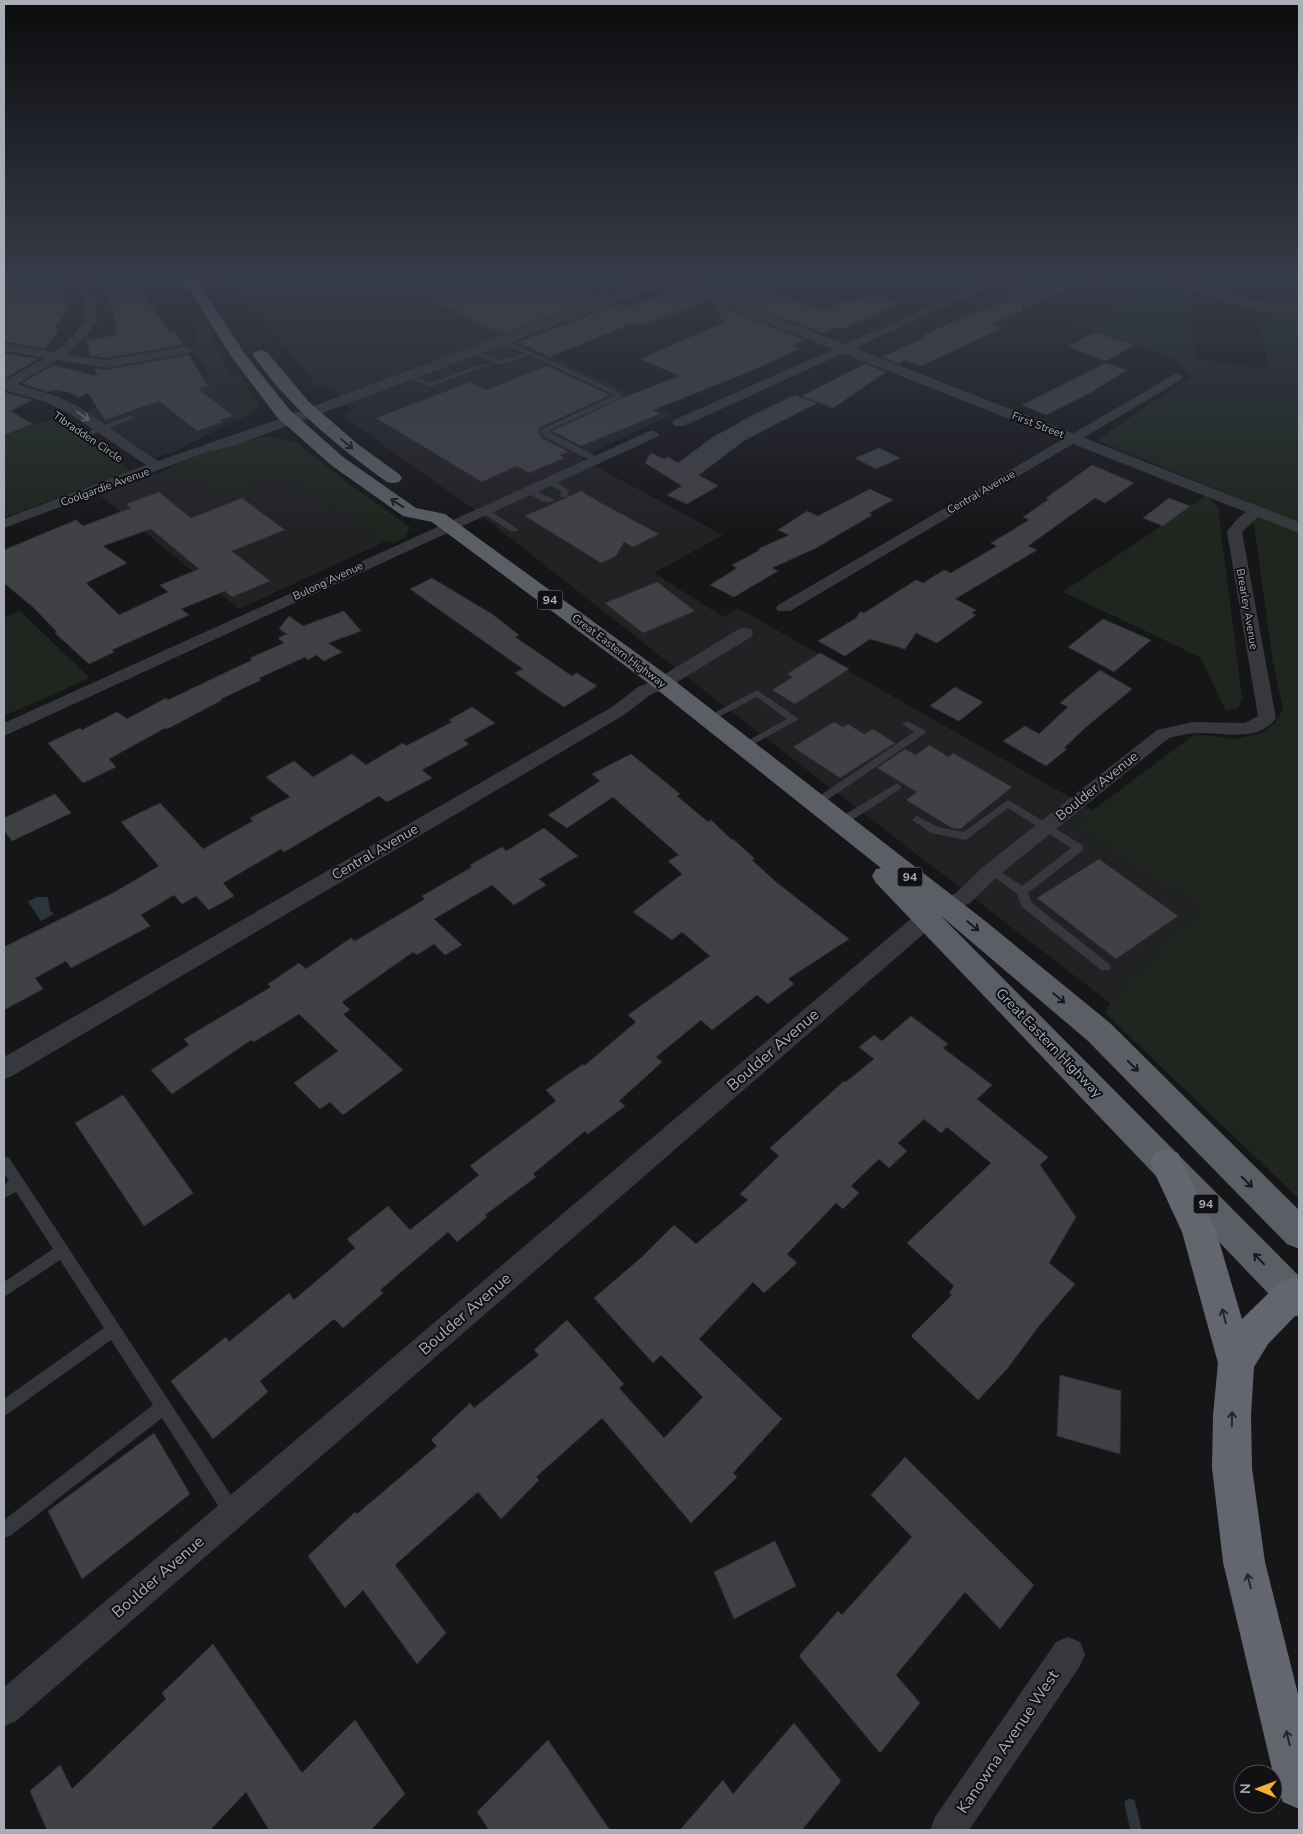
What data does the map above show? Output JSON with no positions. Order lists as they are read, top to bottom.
{
  "streets": {
    "highway": ["94", "Great Eastern Highway"],
    "street": [
      "First Street",
      "Tibradden Circle",
      "Coolgardie Avenue",
      "Central Avenue",
      "Bulong Avenue",
      "Brearley Avenue",
      "Boulder Avenue",
      "Kanowna Avenue West"
    ]
  },
  "crossings": [
    ["First Street", "Central Avenue"],
    ["First Street", "Brearley Avenue"],
    ["Tibradden Circle", "Coolgardie Avenue"],
    ["Coolgardie Avenue", "Great Eastern Highway"],
    ["Central Avenue", "Great Eastern Highway"],
    ["Bulong Avenue", "Great Eastern Highway"],
    ["Brearley Avenue", "Boulder Avenue"],
    ["Great Eastern Highway", "Boulder Avenue"]
  ],
  "north": "left"
}
